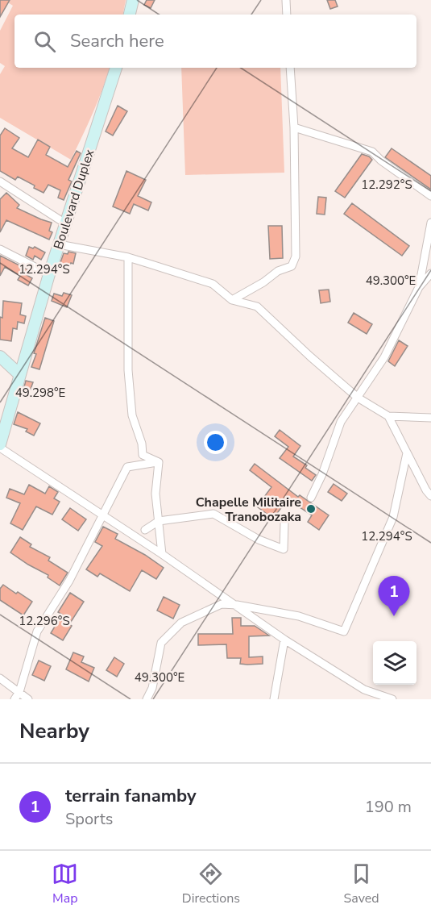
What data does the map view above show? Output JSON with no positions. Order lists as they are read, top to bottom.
{
  "streets": {
    "main road": ["Boulevard Duplex"]
  },
  "places": ["Chapelle Militaire Tranobozaka"],
  "page": {
    "search": "Search here",
    "pins": "1",
    "heading": "Nearby",
    "list": [
      {
        "mark": "1",
        "name": "terrain fanamby",
        "note": "Sports",
        "value": "190 m"
      }
    ],
    "nav": ["Map", "Directions", "Saved"]
  },
  "coordinates": [
    "12.292°S",
    "12.294°S",
    "49.300°E",
    "49.298°E",
    "12.296°S"
  ]
}
